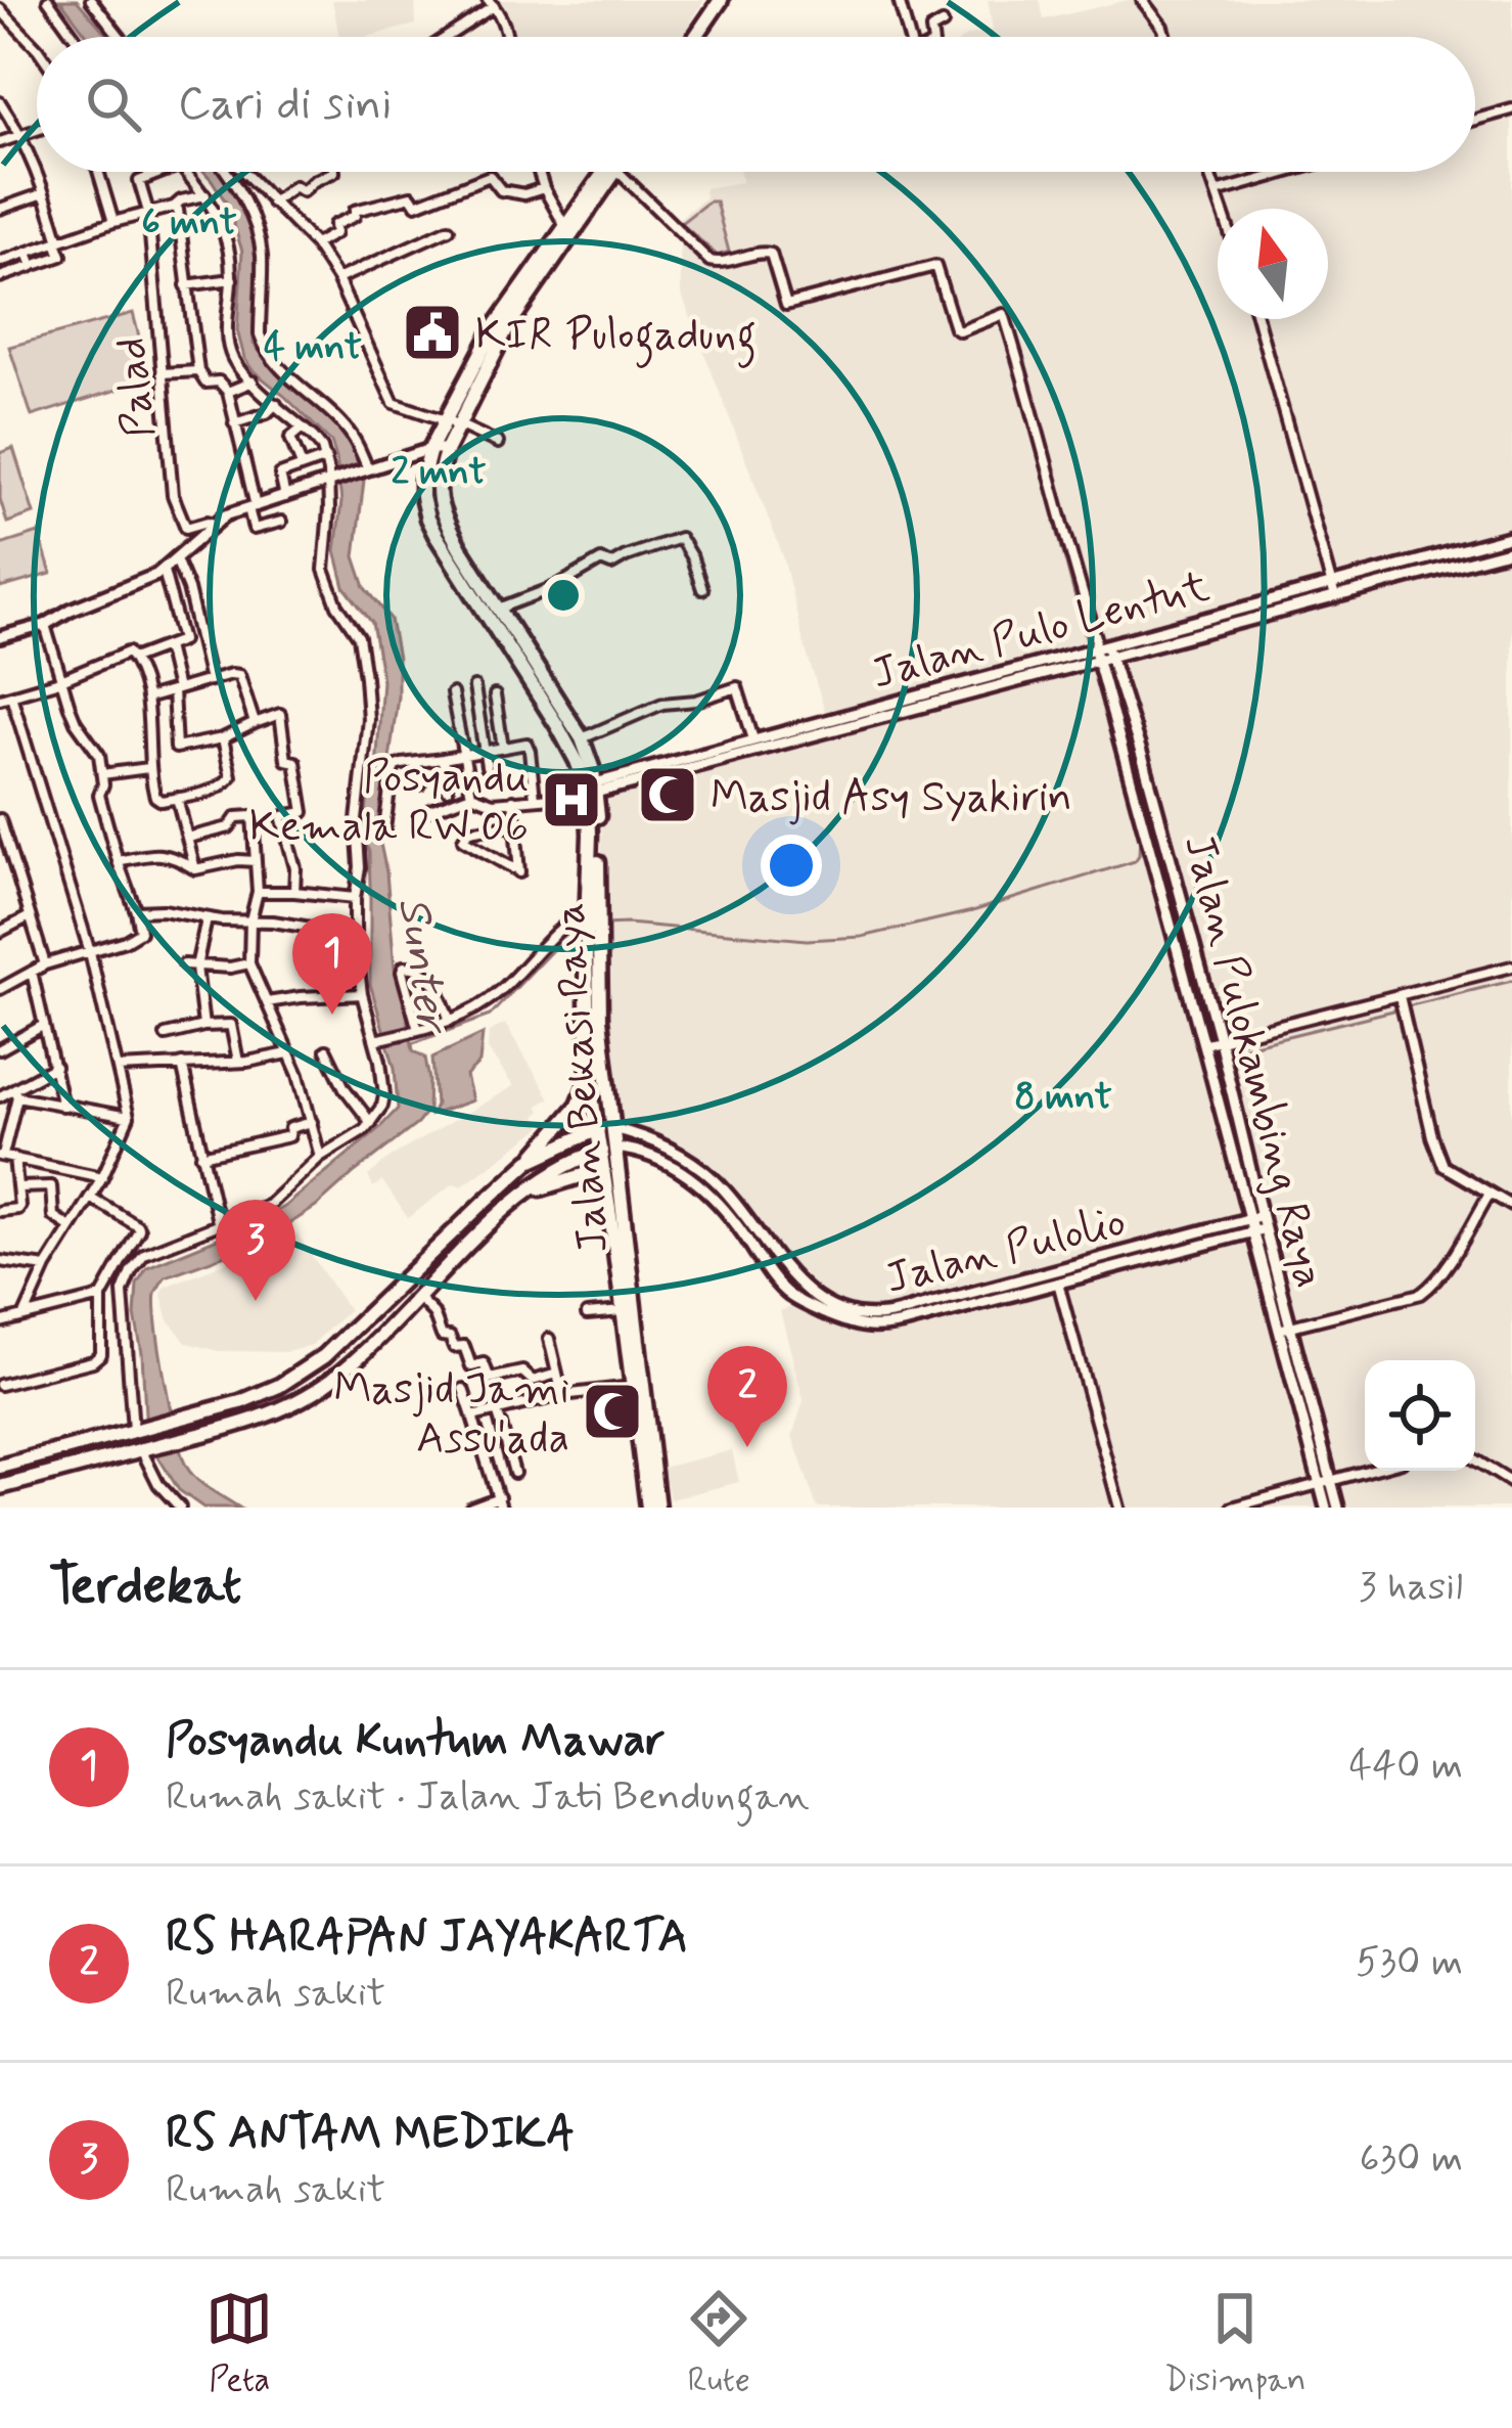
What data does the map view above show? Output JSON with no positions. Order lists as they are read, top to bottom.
{
  "streets": {
    "main road": ["Jalan Bekasi Raya"],
    "street": [
      "Palad",
      "Jalan Pulo Lentut",
      "Jalan Pulokambing Raya",
      "Jalan Pulolio"
    ]
  },
  "crossings": [
    ["Jalan Pulo Lentut", "Jalan Pulokambing Raya"],
    ["Jalan Pulo Lentut", "Jalan Bekasi Raya"],
    ["Jalan Pulokambing Raya", "Jalan Pulolio"],
    ["Jalan Bekasi Raya", "Jalan Pulolio"]
  ],
  "water": ["Sunter"],
  "places": {
    "public building": ["KIR Pulogadung"],
    "mosque": ["Masjid Asy Syakirin", "Masjid Jami Assu'ada"],
    "hospital": ["Posyandu Kemala RW 06"]
  },
  "north": "top",
  "page": {
    "search": "Cari di sini",
    "pins": ["1", "3", "2"],
    "heading": ["Terdekat", "3 hasil"],
    "list": [
      {
        "mark": "1",
        "name": "Posyandu Kuntum Mawar",
        "note": "Rumah sakit · Jalan Jati Bendungan",
        "value": "440 m"
      },
      {
        "mark": "2",
        "name": "RS HARAPAN JAYAKARTA",
        "note": "Rumah sakit",
        "value": "530 m"
      },
      {
        "mark": "3",
        "name": "RS ANTAM MEDIKA",
        "note": "Rumah sakit",
        "value": "630 m"
      }
    ],
    "nav": ["Peta", "Rute", "Disimpan"]
  },
  "rings": [
    "6 mnt",
    "4 mnt",
    "2 mnt",
    "8 mnt"
  ]
}
